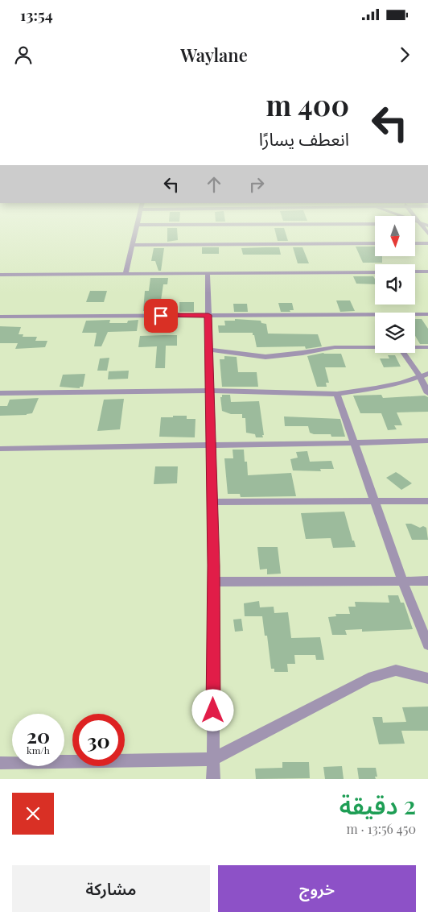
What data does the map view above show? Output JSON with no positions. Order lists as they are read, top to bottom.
{
  "north": "bottom",
  "page": {
    "status": "13:54",
    "header": "Waylane",
    "turn": ["400 m", "انعطف يسارًا"],
    "speed": "20 km/h",
    "limit": "30",
    "heading": ["2 دقيقة", "450 m · 13:56"],
    "buttons": ["خروج", "مشاركة"]
  }
}
